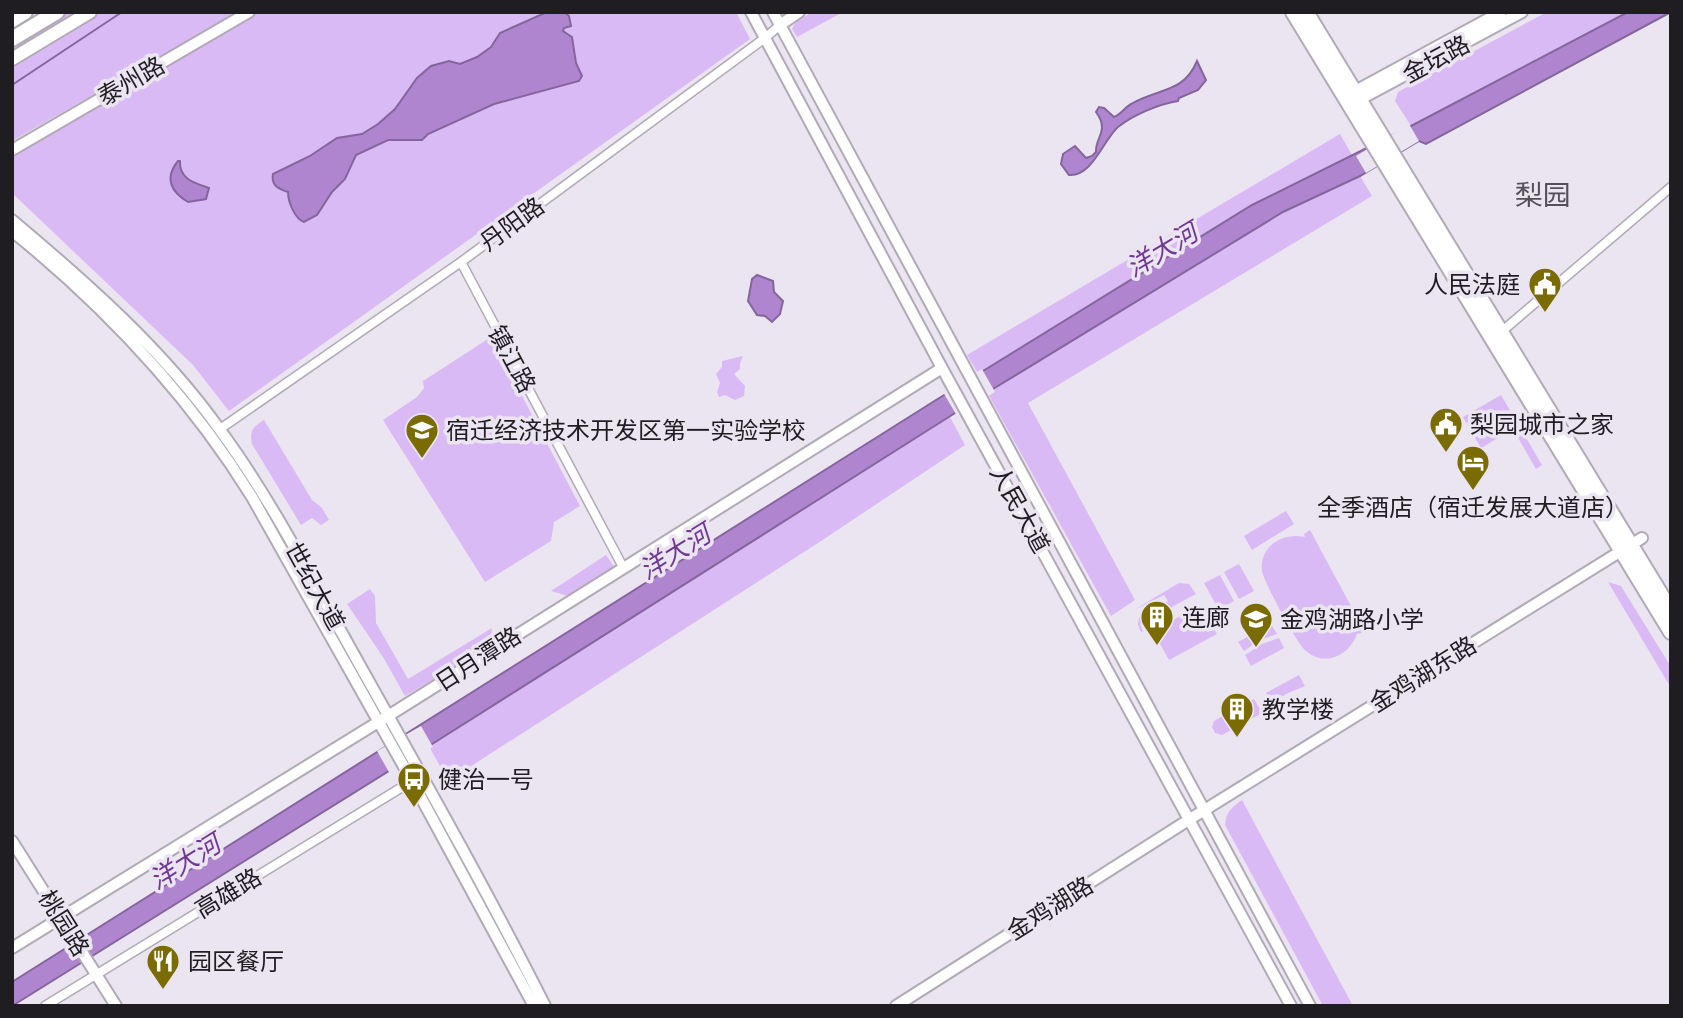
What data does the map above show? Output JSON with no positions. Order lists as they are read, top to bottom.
{
  "streets": {
    "street": [
      "金坛路",
      "泰州路",
      "丹阳路",
      "镇江路",
      "人民大道",
      "世纪大道",
      "日月潭路",
      "金鸡湖东路",
      "高雄路",
      "金鸡湖路",
      "桃园路"
    ]
  },
  "crossings": [
    ["丹阳路", "镇江路"],
    ["丹阳路", "人民大道"],
    ["丹阳路", "世纪大道"],
    ["镇江路", "日月潭路"],
    ["人民大道", "日月潭路"],
    ["人民大道", "金鸡湖东路"],
    ["人民大道", "金鸡湖路"],
    ["世纪大道", "日月潭路"],
    ["世纪大道", "高雄路"],
    ["日月潭路", "桃园路"],
    ["金鸡湖东路", "金鸡湖路"],
    ["高雄路", "桃园路"]
  ],
  "districts": ["梨园"],
  "water": ["洋大河"],
  "places": {
    "public building": ["人民法庭", "梨园城市之家"],
    "school or university": ["宿迁经济技术开发区第一实验学校", "金鸡湖路小学"],
    "hotel": ["全季酒店（宿迁发展大道店）"],
    "building": ["连廊", "教学楼"],
    "bus stop": ["健治一号"],
    "restaurant": ["园区餐厅"]
  }
}
